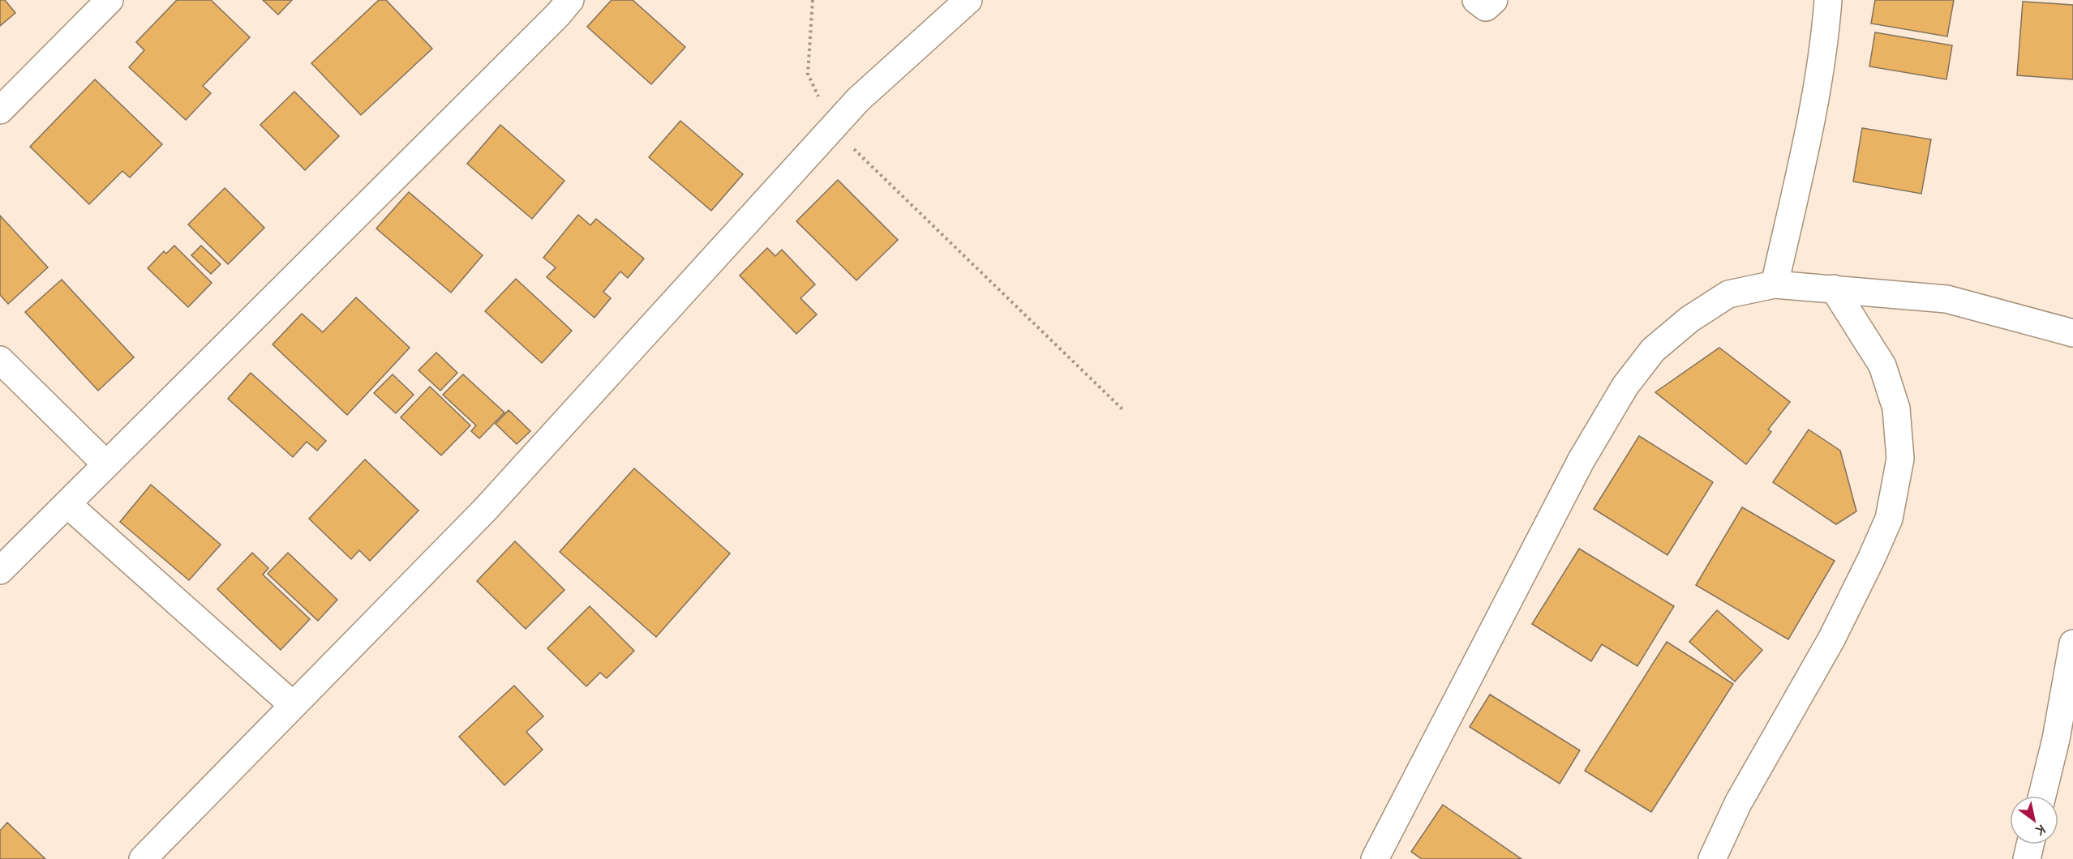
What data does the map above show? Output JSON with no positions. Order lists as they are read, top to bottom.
{
  "north": "bottom right"
}
